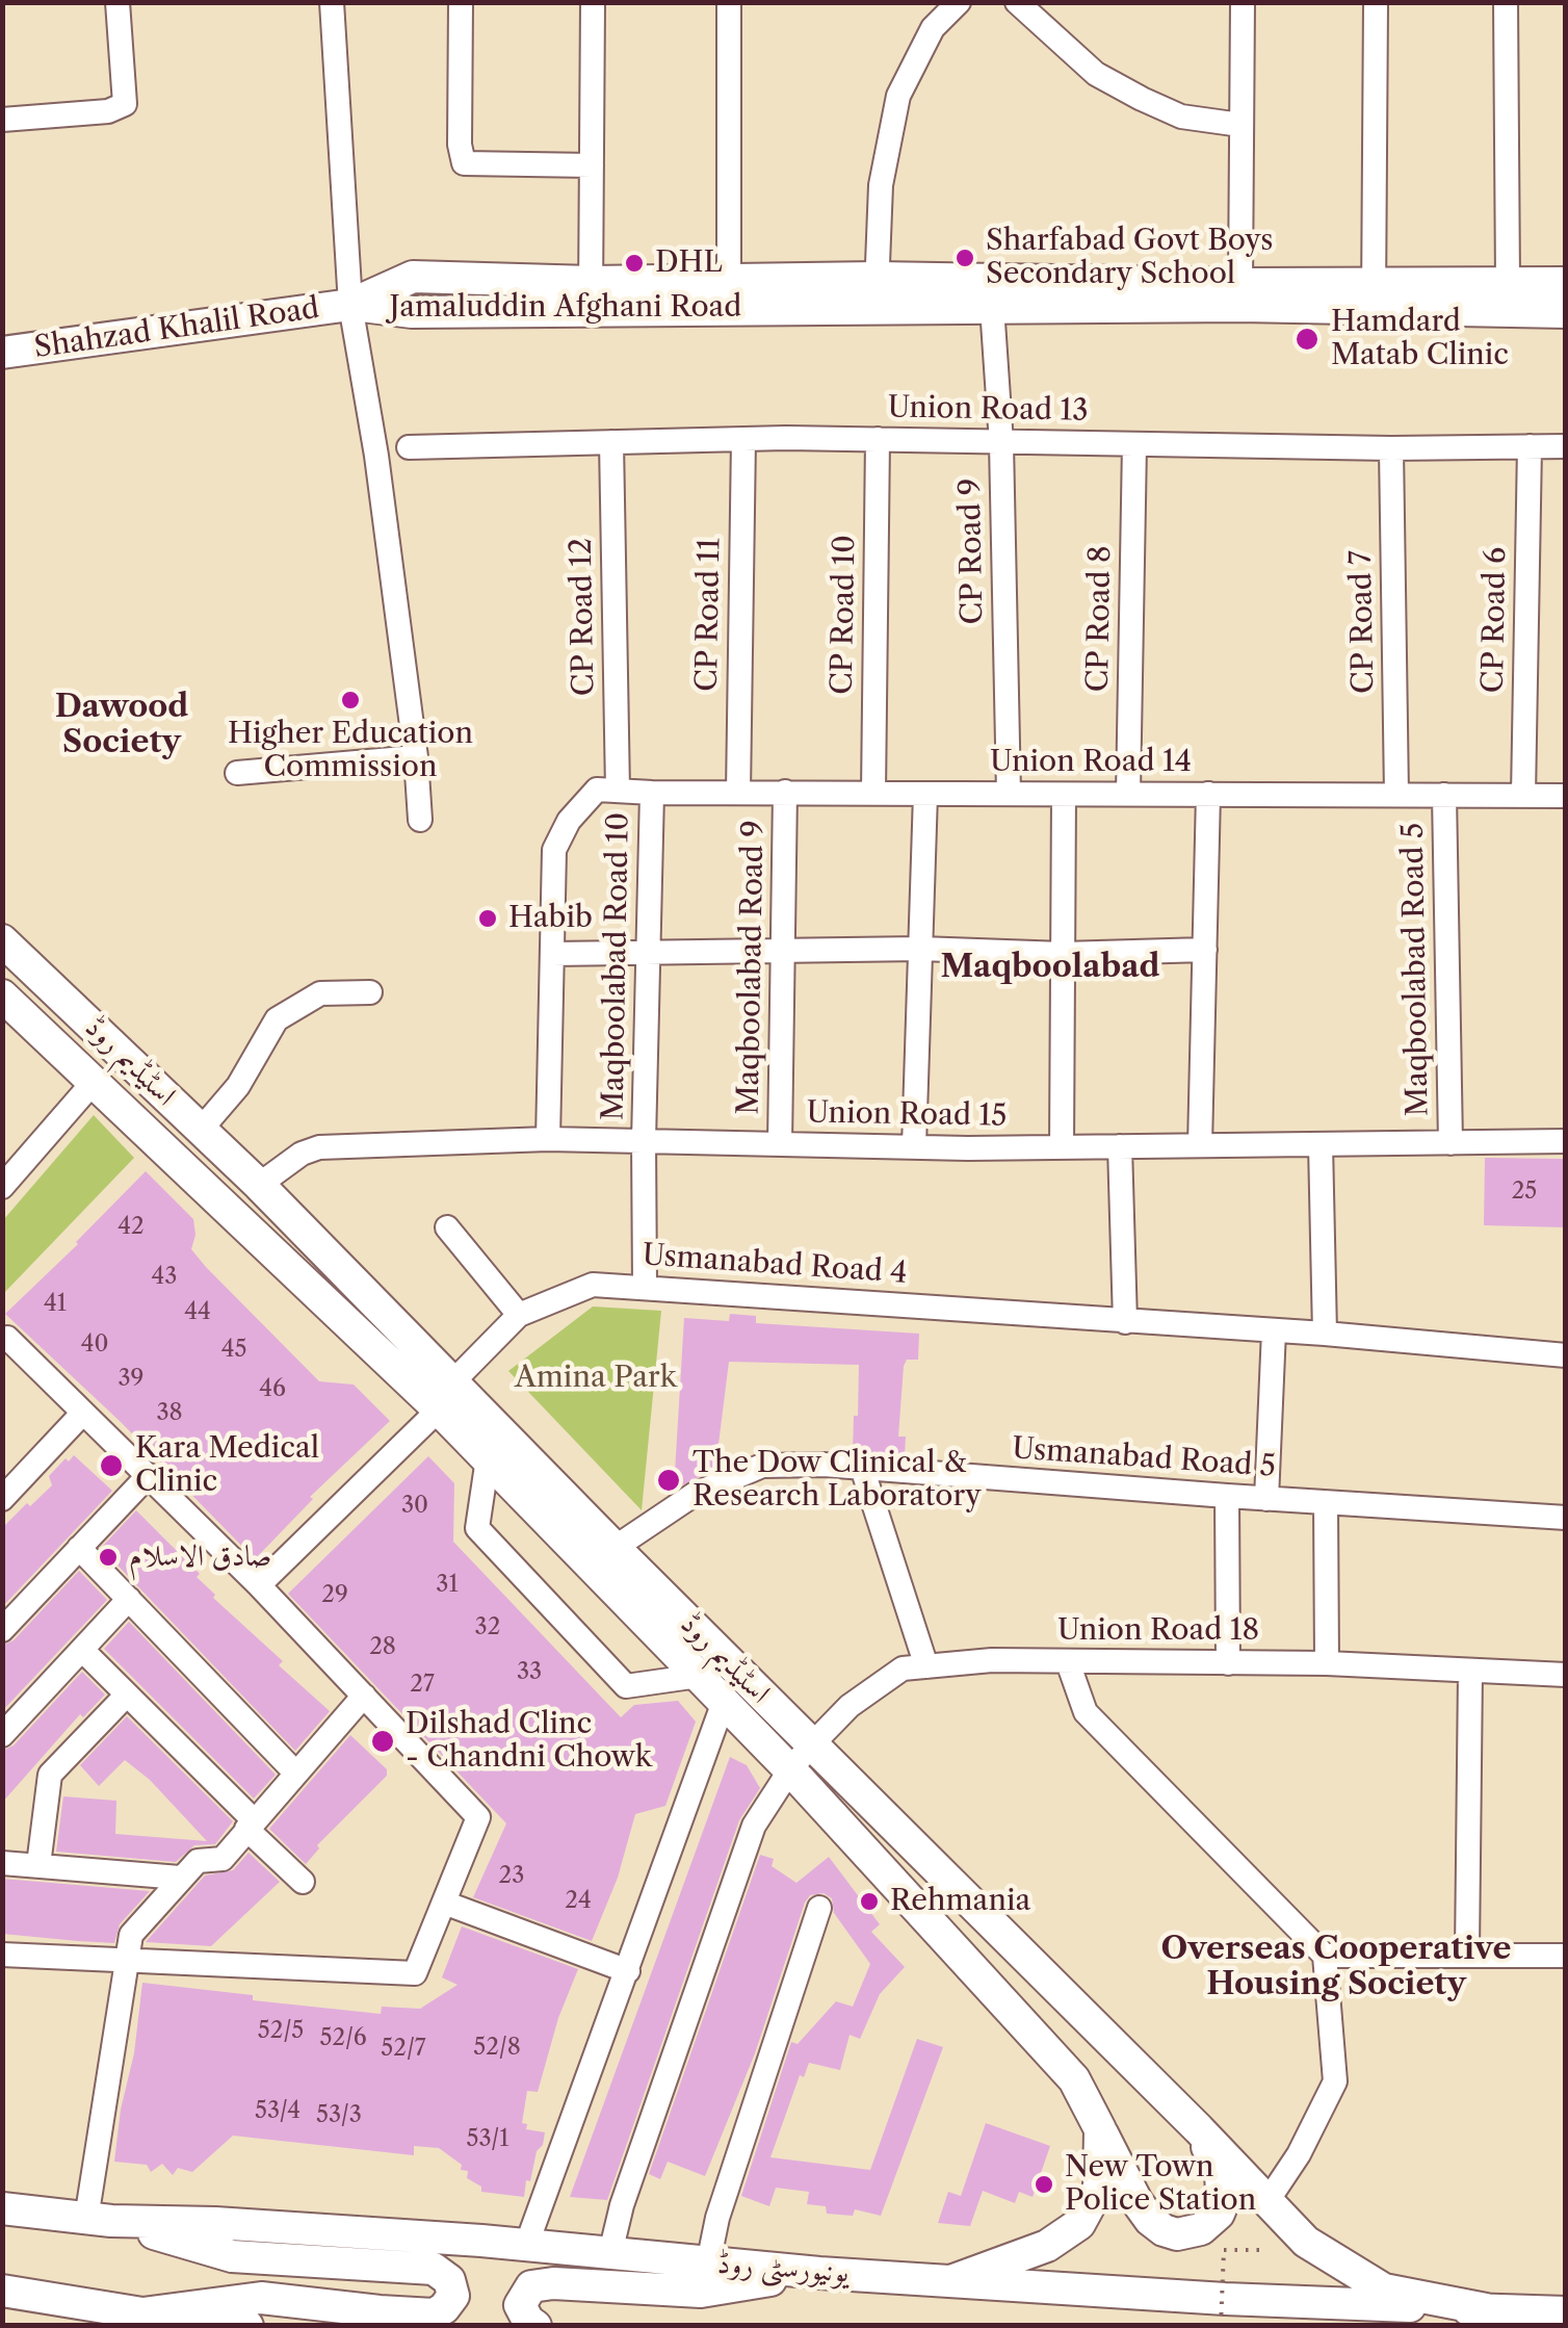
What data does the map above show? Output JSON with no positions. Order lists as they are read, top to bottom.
{
  "streets": {
    "main road": [
      "Jamaluddin Afghani Road",
      "Shahzad Khalil Road",
      "اسٹیڈیم روڈ",
      "یونیورسٹی روڈ"
    ],
    "street": [
      "Union Road 13",
      "CP Road 9",
      "CP Road 11",
      "CP Road 10",
      "CP Road 12",
      "CP Road 8",
      "CP Road 6",
      "CP Road 7",
      "Union Road 14",
      "Maqboolabad Road 10",
      "Maqboolabad Road 9",
      "Maqboolabad Road 5",
      "Union Road 15",
      "Usmanabad Road 4",
      "Usmanabad Road 5",
      "Union Road 18"
    ]
  },
  "crossings": [
    ["Jamaluddin Afghani Road", "Shahzad Khalil Road"],
    ["Jamaluddin Afghani Road", "CP Road 9"],
    ["Union Road 13", "CP Road 9"],
    ["Union Road 13", "CP Road 11"],
    ["Union Road 13", "CP Road 10"],
    ["Union Road 13", "CP Road 12"],
    ["Union Road 13", "CP Road 8"],
    ["Union Road 13", "CP Road 6"],
    ["Union Road 13", "CP Road 7"],
    ["CP Road 9", "Union Road 14"],
    ["CP Road 11", "Union Road 14"],
    ["CP Road 10", "Union Road 14"],
    ["CP Road 12", "Union Road 14"],
    ["CP Road 8", "Union Road 14"],
    ["CP Road 6", "Union Road 14"],
    ["CP Road 7", "Union Road 14"],
    ["Union Road 14", "Maqboolabad Road 10"],
    ["Union Road 14", "Maqboolabad Road 9"],
    ["Union Road 14", "Maqboolabad Road 5"],
    ["Maqboolabad Road 10", "Union Road 15"],
    ["Maqboolabad Road 9", "Union Road 15"],
    ["Maqboolabad Road 5", "Union Road 15"],
    ["اسٹیڈیم روڈ", "Union Road 15"],
    ["اسٹیڈیم روڈ", "Usmanabad Road 4"],
    ["اسٹیڈیم روڈ", "Usmanabad Road 5"],
    ["اسٹیڈیم روڈ", "Union Road 18"],
    ["اسٹیڈیم روڈ", "یونیورسٹی روڈ"],
    ["Union Road 18", "یونیورسٹی روڈ"]
  ],
  "districts": ["Dawood Society", "Maqboolabad", "Overseas Cooperative Housing Society"],
  "parks": ["Amina Park"],
  "places": [
    "Sharfabad Govt Boys Secondary School",
    "DHL",
    "Hamdard Matab Clinic",
    "Higher Education Commission",
    "Habib",
    "Kara Medical Clinic",
    "The Dow Clinical & Research Laboratory",
    "صادق الاسلام",
    "Dilshad Clinc - Chandni Chowk",
    "Rehmania",
    "New Town Police Station"
  ],
  "house_numbers": [
    "25",
    "42",
    "43",
    "41",
    "44",
    "40",
    "45",
    "39",
    "46",
    "38",
    "30",
    "31",
    "29",
    "32",
    "28",
    "33",
    "27",
    "23",
    "24",
    "52/5",
    "52/6",
    "52/8",
    "52/7",
    "53/4",
    "53/3",
    "53/1"
  ]
}
